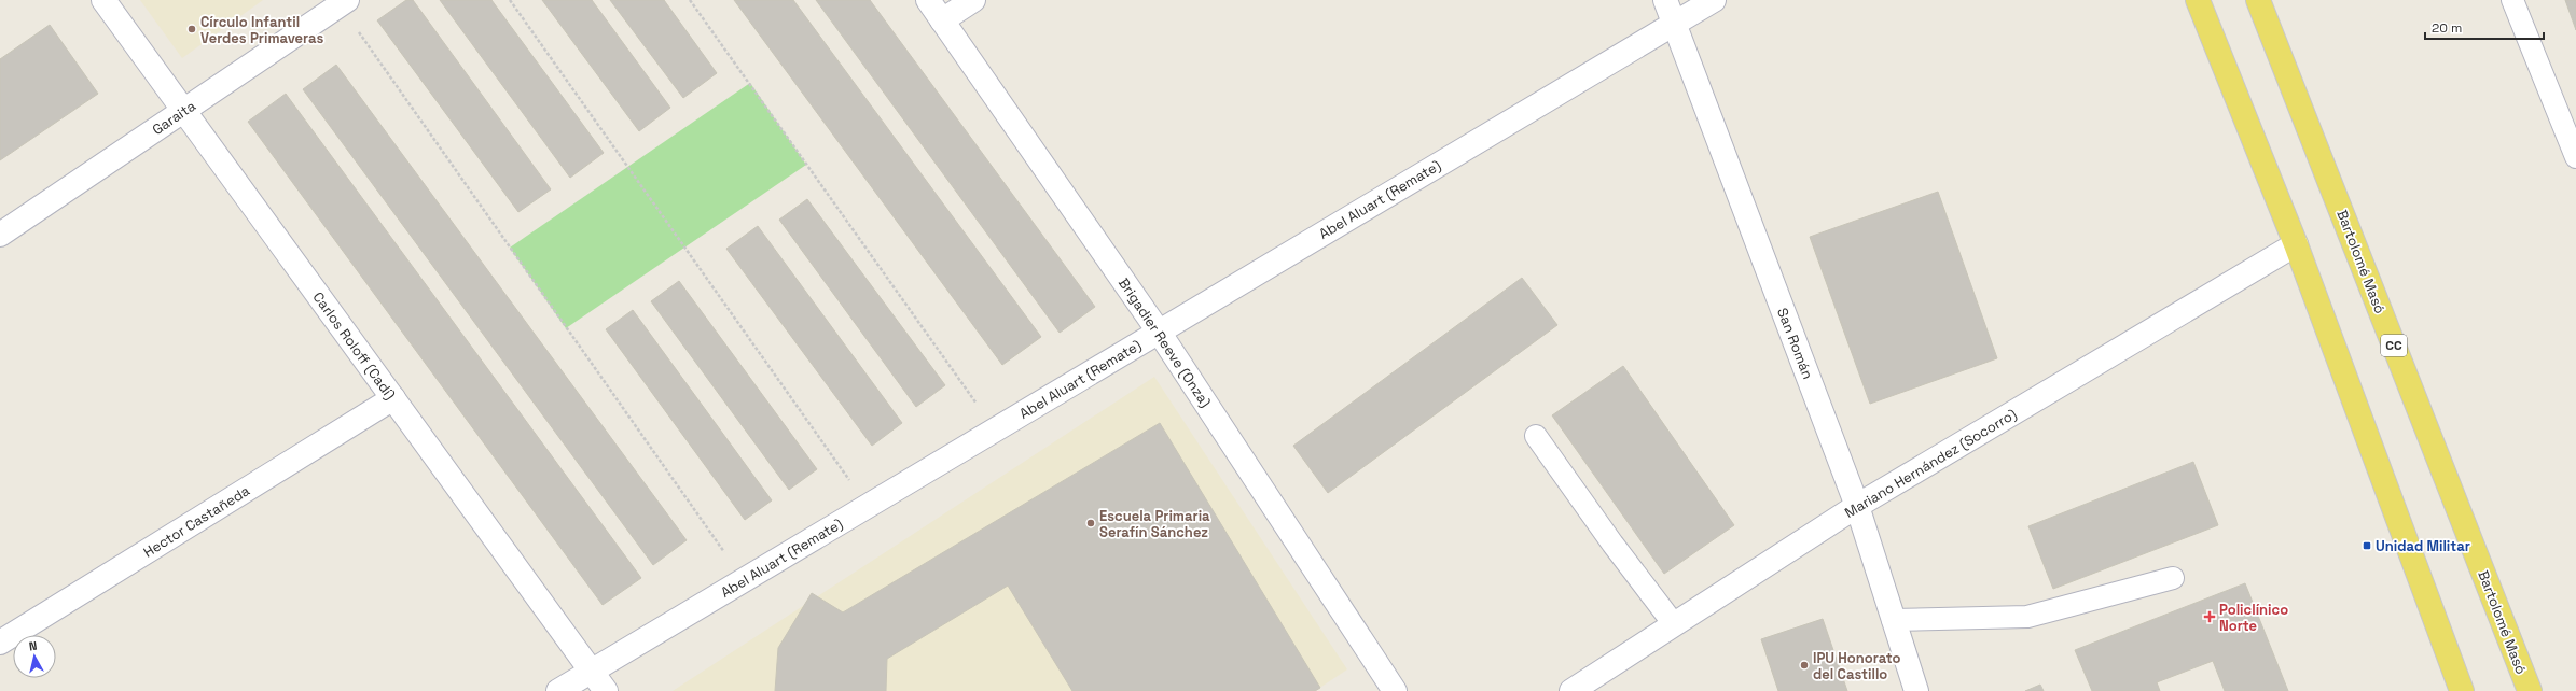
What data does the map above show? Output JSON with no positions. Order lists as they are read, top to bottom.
{
  "streets": {
    "main road": ["Bartolomé Masó", "CC"],
    "street": [
      "Garaita",
      "Abel Aluart (Remate)",
      "Brigadier Reeve (Onza)",
      "San Román",
      "Carlos Roloff (Cadí)",
      "Mariano Hernández (Socorro)",
      "Hector Castañeda"
    ]
  },
  "crossings": [
    ["Garaita", "Carlos Roloff (Cadí)"],
    ["Abel Aluart (Remate)", "Brigadier Reeve (Onza)"],
    ["Abel Aluart (Remate)", "San Román"],
    ["Abel Aluart (Remate)", "Carlos Roloff (Cadí)"],
    ["San Román", "Mariano Hernández (Socorro)"],
    ["Carlos Roloff (Cadí)", "Hector Castañeda"]
  ],
  "places": {
    "other": ["Círculo Infantil Verdes Primaveras", "Escuela Primaria Serafín Sánchez", "IPU Honorato del Castillo"],
    "transit": ["Unidad Militar"],
    "health": ["Policlínico Norte"]
  },
  "scale_bar": "20 m",
  "north": "top"
}
